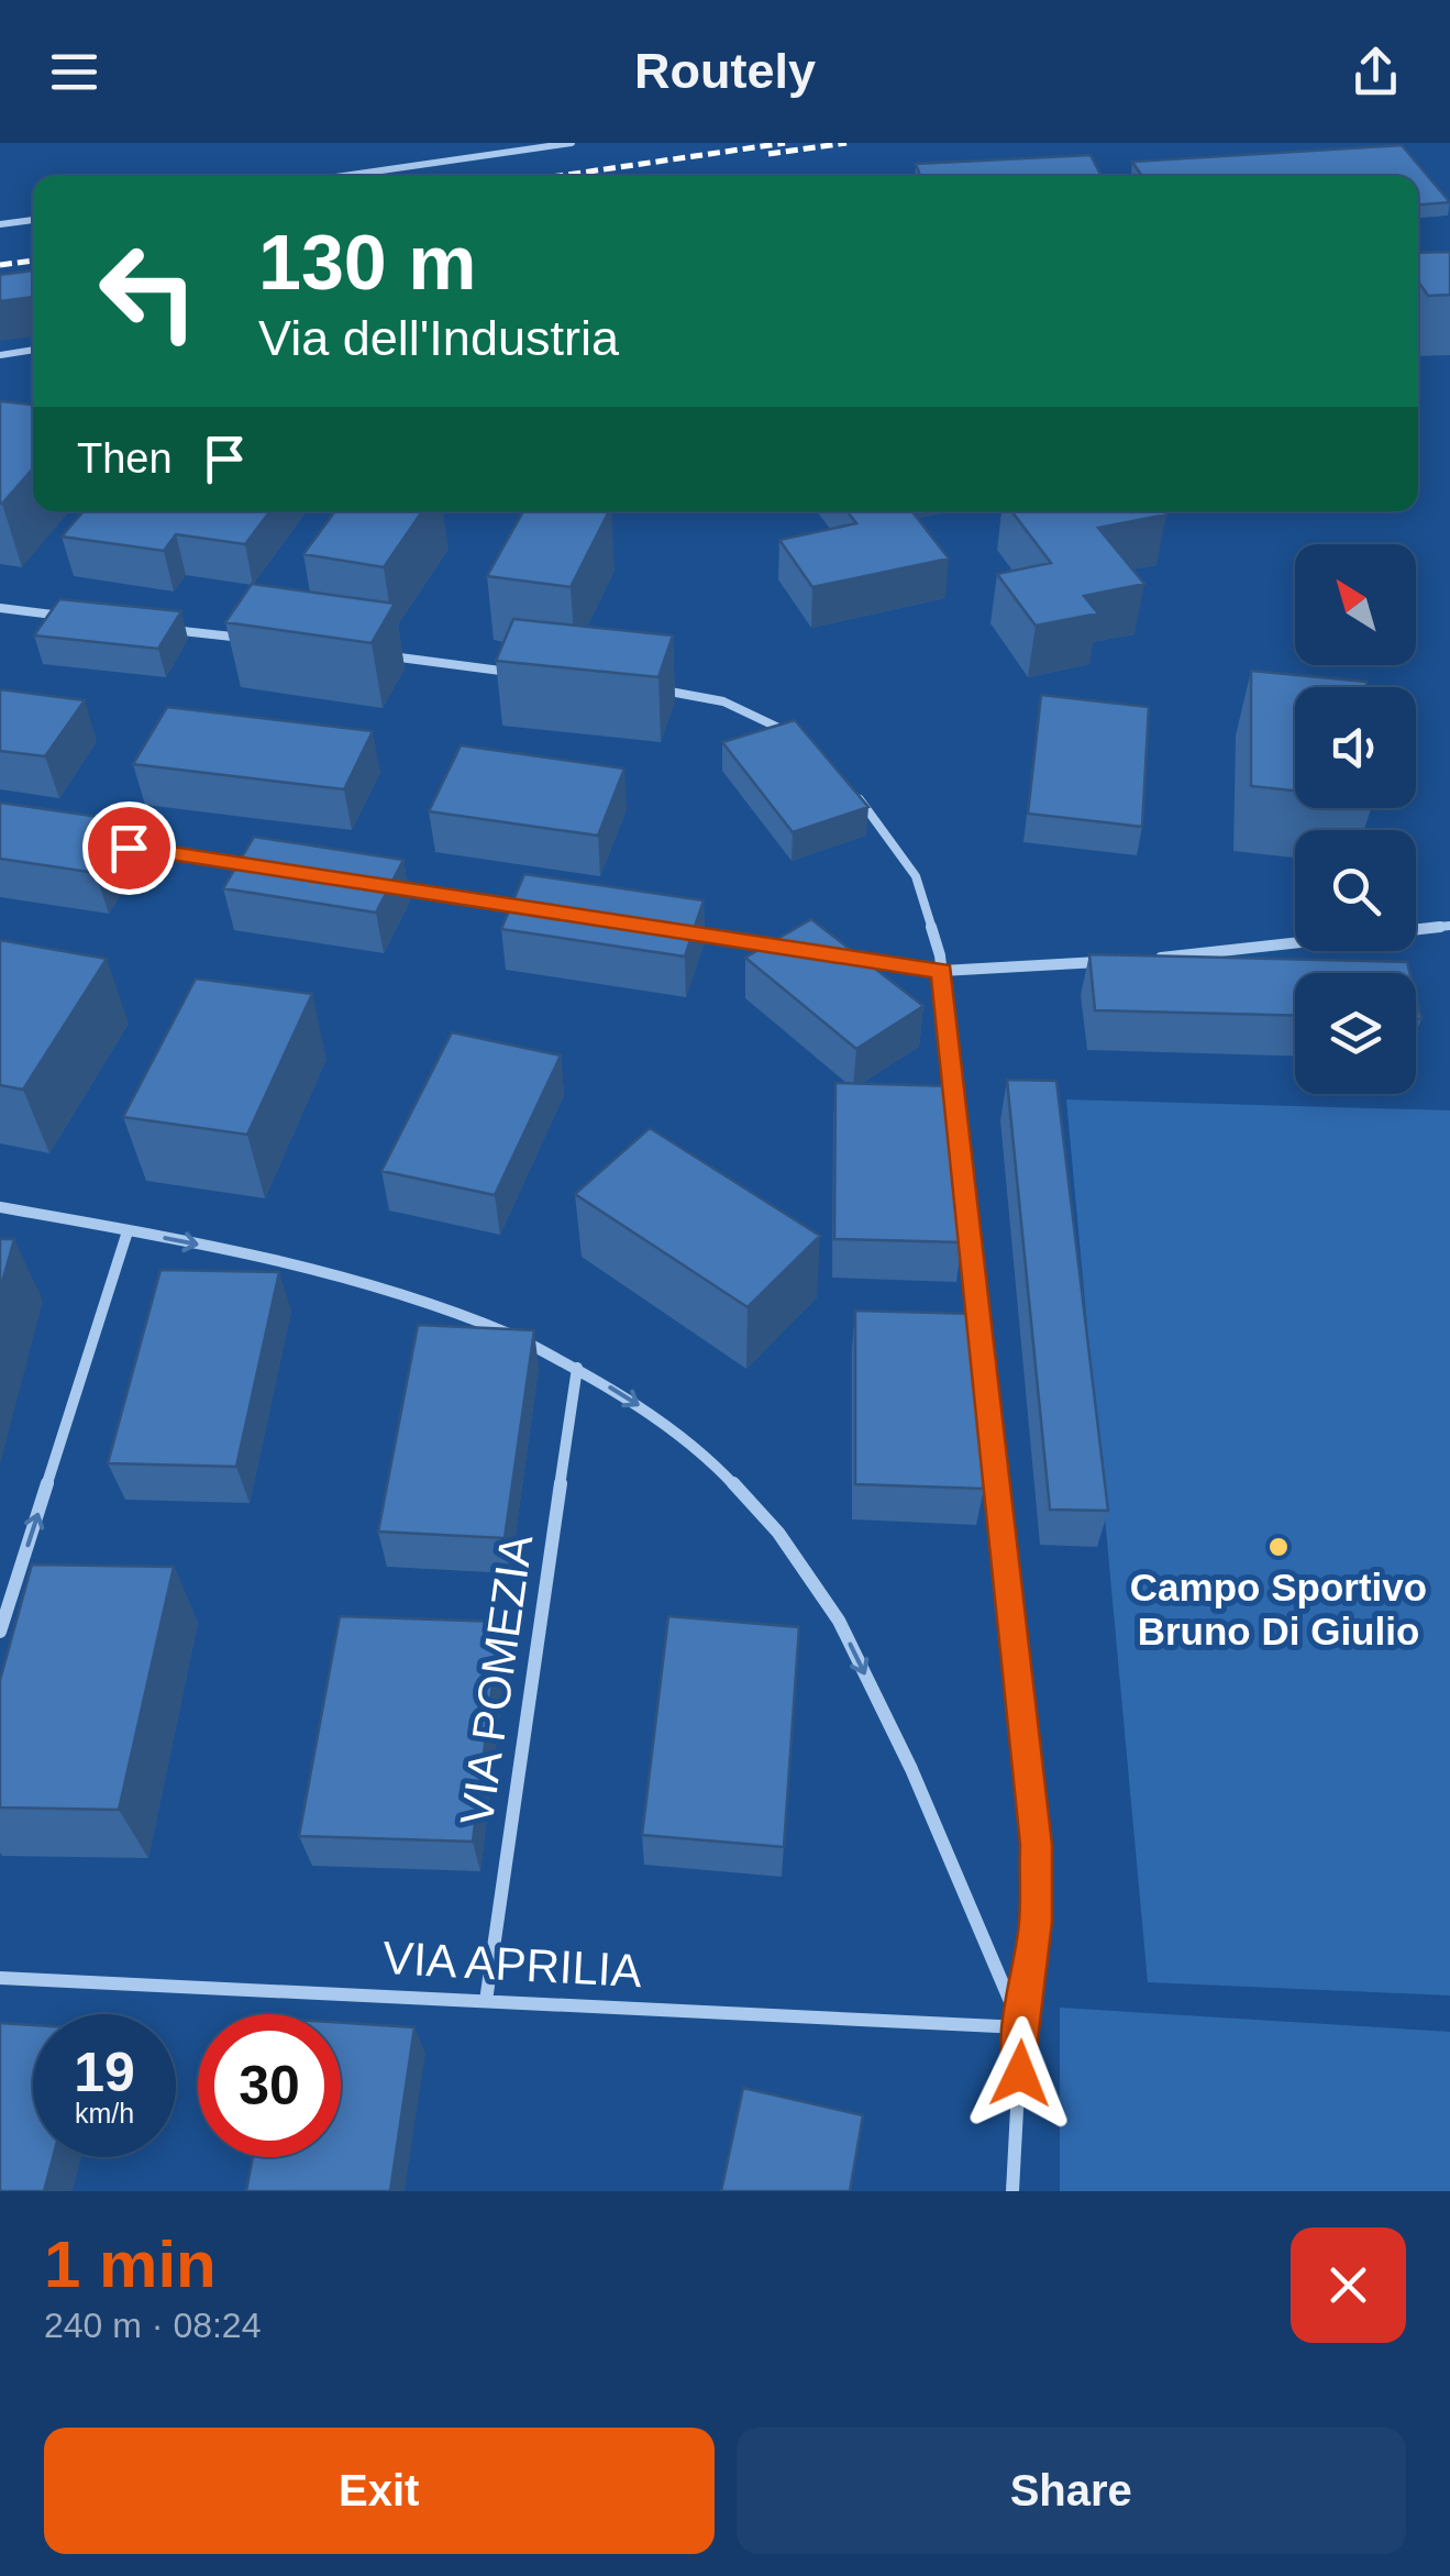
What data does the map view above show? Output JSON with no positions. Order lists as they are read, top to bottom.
{
  "streets": {
    "street": ["VIA POMEZIA", "VIA APRILIA"]
  },
  "crossings": [
    ["VIA POMEZIA", "VIA APRILIA"]
  ],
  "places": ["Campo Sportivo Bruno Di Giulio"],
  "north": "top left",
  "page": {
    "header": "Routely",
    "turn": ["130 m", "Via dell'Industria"],
    "then": "Then",
    "speed": "19 km/h",
    "limit": "30",
    "heading": ["1 min", "240 m · 08:24"],
    "buttons": ["Exit", "Share"]
  }
}
